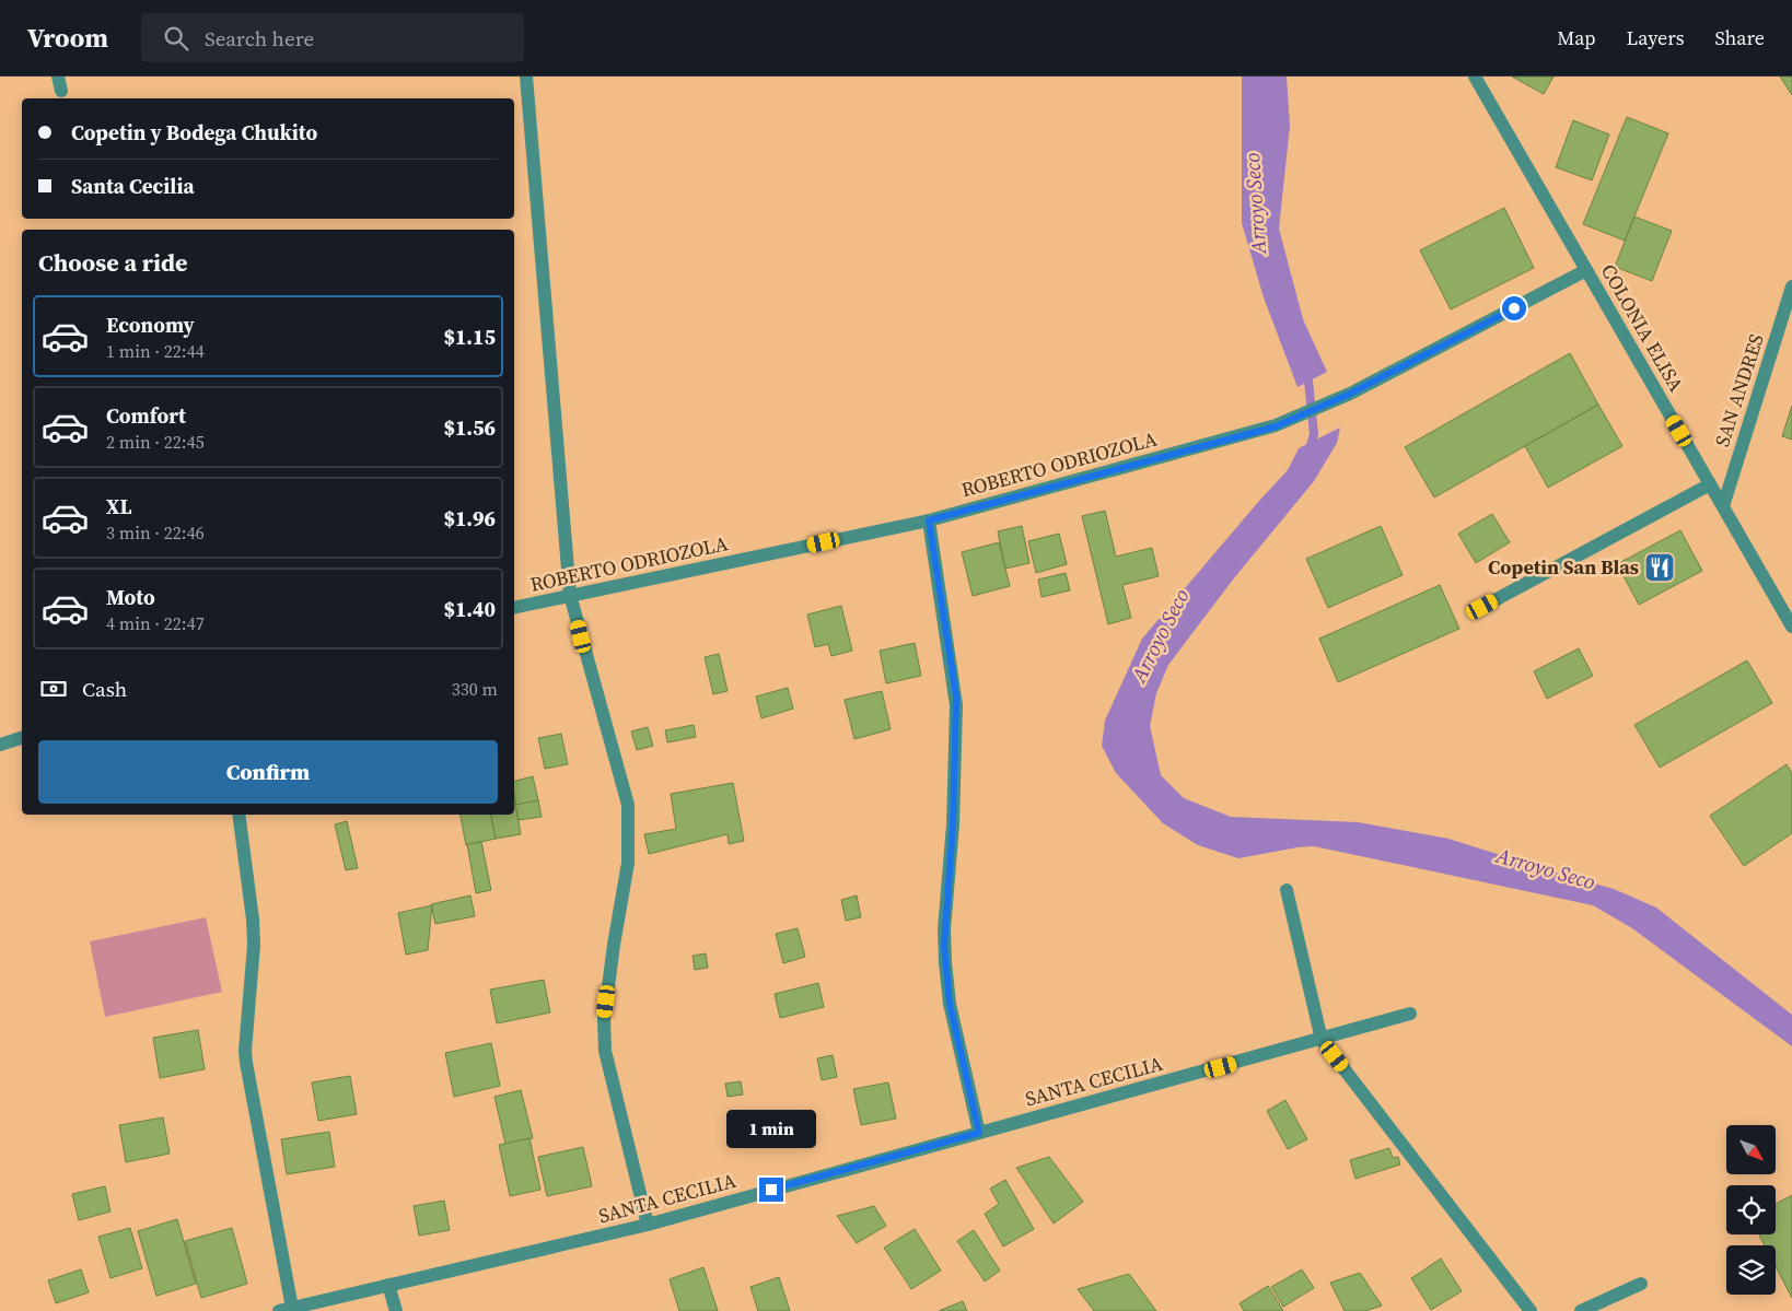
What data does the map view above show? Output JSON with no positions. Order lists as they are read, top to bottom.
{
  "streets": {
    "street": [
      "COLONIA ELISA",
      "SAN ANDRES",
      "ROBERTO ODRIOZOLA",
      "SANTA CECILIA"
    ]
  },
  "crossings": [
    ["COLONIA ELISA", "SAN ANDRES"],
    ["COLONIA ELISA", "ROBERTO ODRIOZOLA"]
  ],
  "water": ["Arroyo Seco"],
  "places": {
    "restaurant": ["Copetin San Blas"]
  },
  "north": "bottom right",
  "page": {
    "header": "Vroom",
    "search": "Search here",
    "nav": ["Map", "Layers", "Share"],
    "banner": ["Copetin y Bodega Chukito", "Santa Cecilia"],
    "heading": "Choose a ride",
    "list": [
      {
        "name": "Economy",
        "note": "1 min · 22:44",
        "value": "$1.15"
      },
      {
        "name": "Comfort",
        "note": "2 min · 22:45",
        "value": "$1.56"
      },
      {
        "name": "XL",
        "note": "3 min · 22:46",
        "value": "$1.96"
      },
      {
        "name": "Moto",
        "note": "4 min · 22:47",
        "value": "$1.40"
      }
    ],
    "pay": ["Cash", "330 m"],
    "buttons": "Confirm",
    "bubble": "1 min"
  }
}
